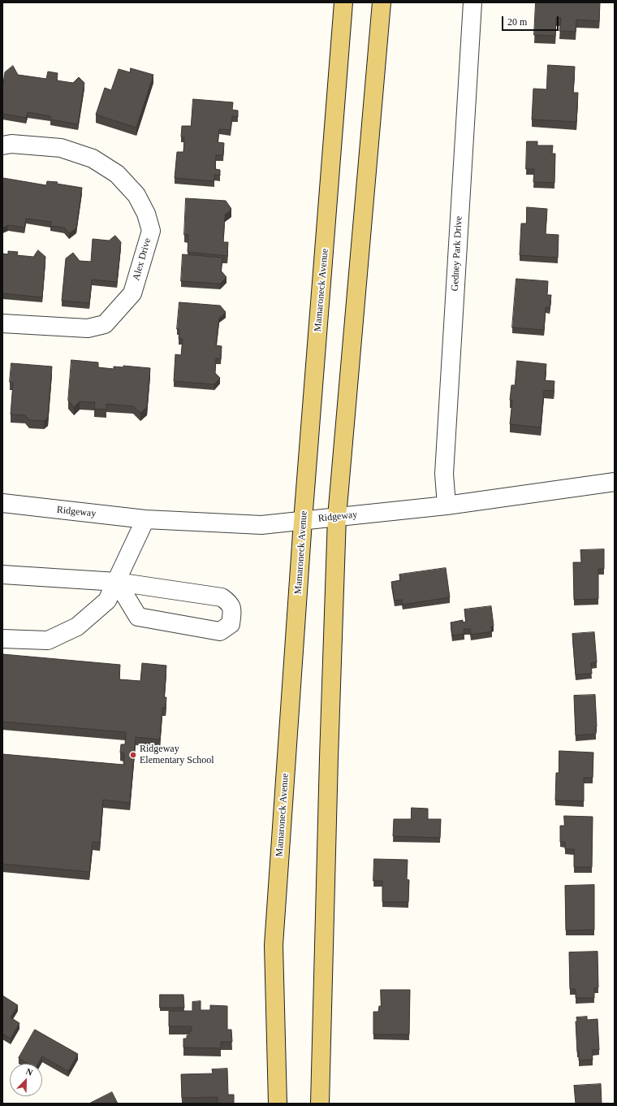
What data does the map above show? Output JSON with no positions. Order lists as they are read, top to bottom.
{
  "streets": {
    "main road": ["Mamaroneck Avenue"],
    "street": ["Gedney Park Drive", "Alex Drive", "Ridgeway"]
  },
  "crossings": [
    ["Gedney Park Drive", "Ridgeway"],
    ["Mamaroneck Avenue", "Ridgeway"]
  ],
  "places": ["Ridgeway Elementary School"],
  "scale_bar": "20 m",
  "north": "top right"
}
